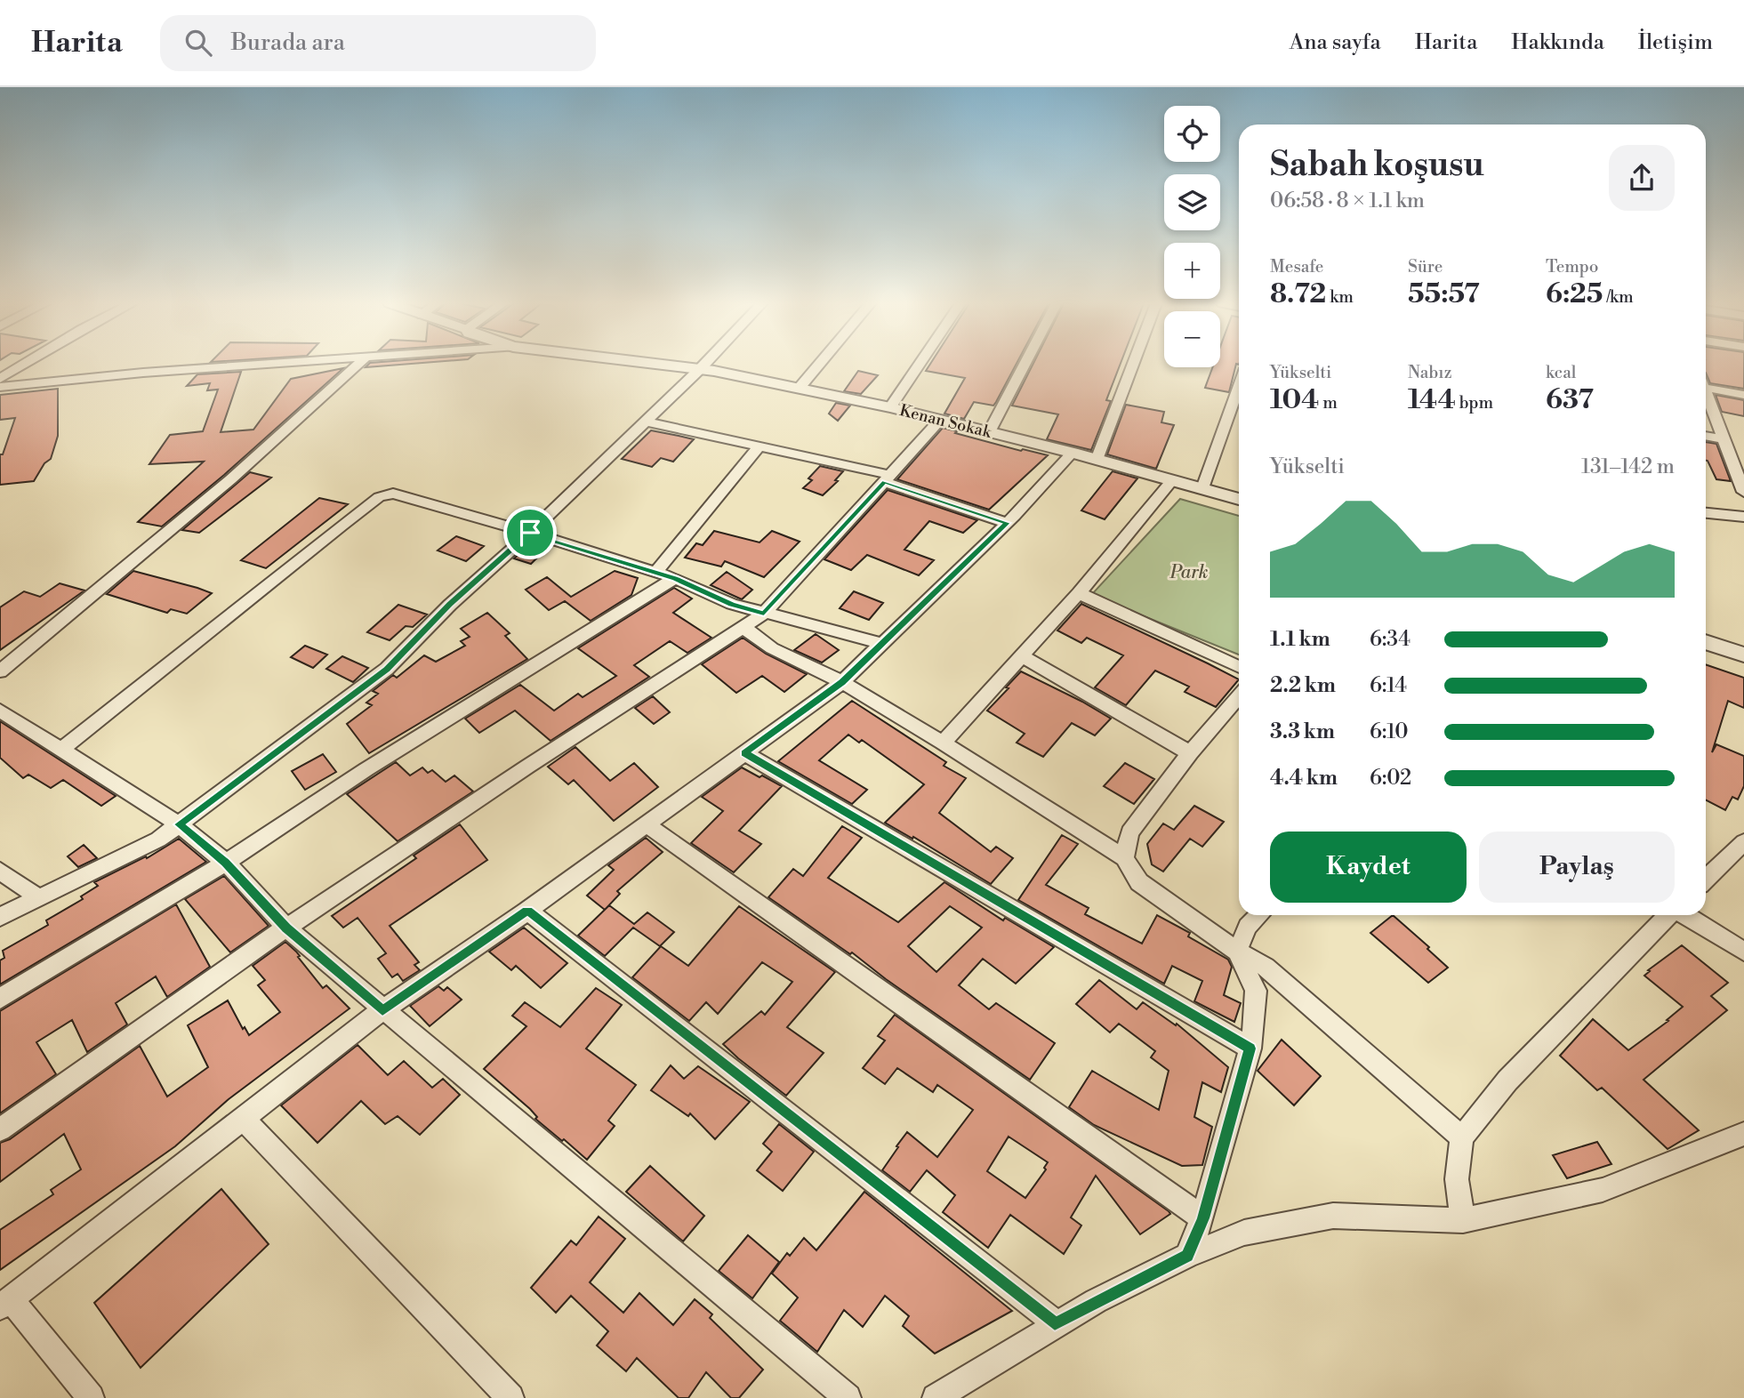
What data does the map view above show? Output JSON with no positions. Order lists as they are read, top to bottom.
{
  "streets": {
    "street": ["Kenan Sokak"]
  },
  "parks": ["Park"],
  "page": {
    "header": "Harita",
    "search": "Burada ara",
    "nav": [
      "Ana sayfa",
      "Harita",
      "Hakkında",
      "İletişim"
    ],
    "map_buttons": ["+", "−"],
    "heading": ["Sabah koşusu", "06:58 · 8 × 1.1 km"],
    "stats": [
      ["Mesafe", "8.72 km"],
      ["Süre", "55:57"],
      ["Tempo", "6:25 /km"],
      ["Yükselti", "104 m"],
      ["Nabız", "144 bpm"],
      ["kcal", "637"]
    ],
    "chart": ["Yükselti", "131–142 m"],
    "list": [
      {
        "name": "1.1 km",
        "note": "6:34"
      },
      {
        "name": "2.2 km",
        "note": "6:14"
      },
      {
        "name": "3.3 km",
        "note": "6:10"
      },
      {
        "name": "4.4 km",
        "note": "6:02"
      }
    ],
    "buttons": ["Kaydet", "Paylaş"]
  }
}
